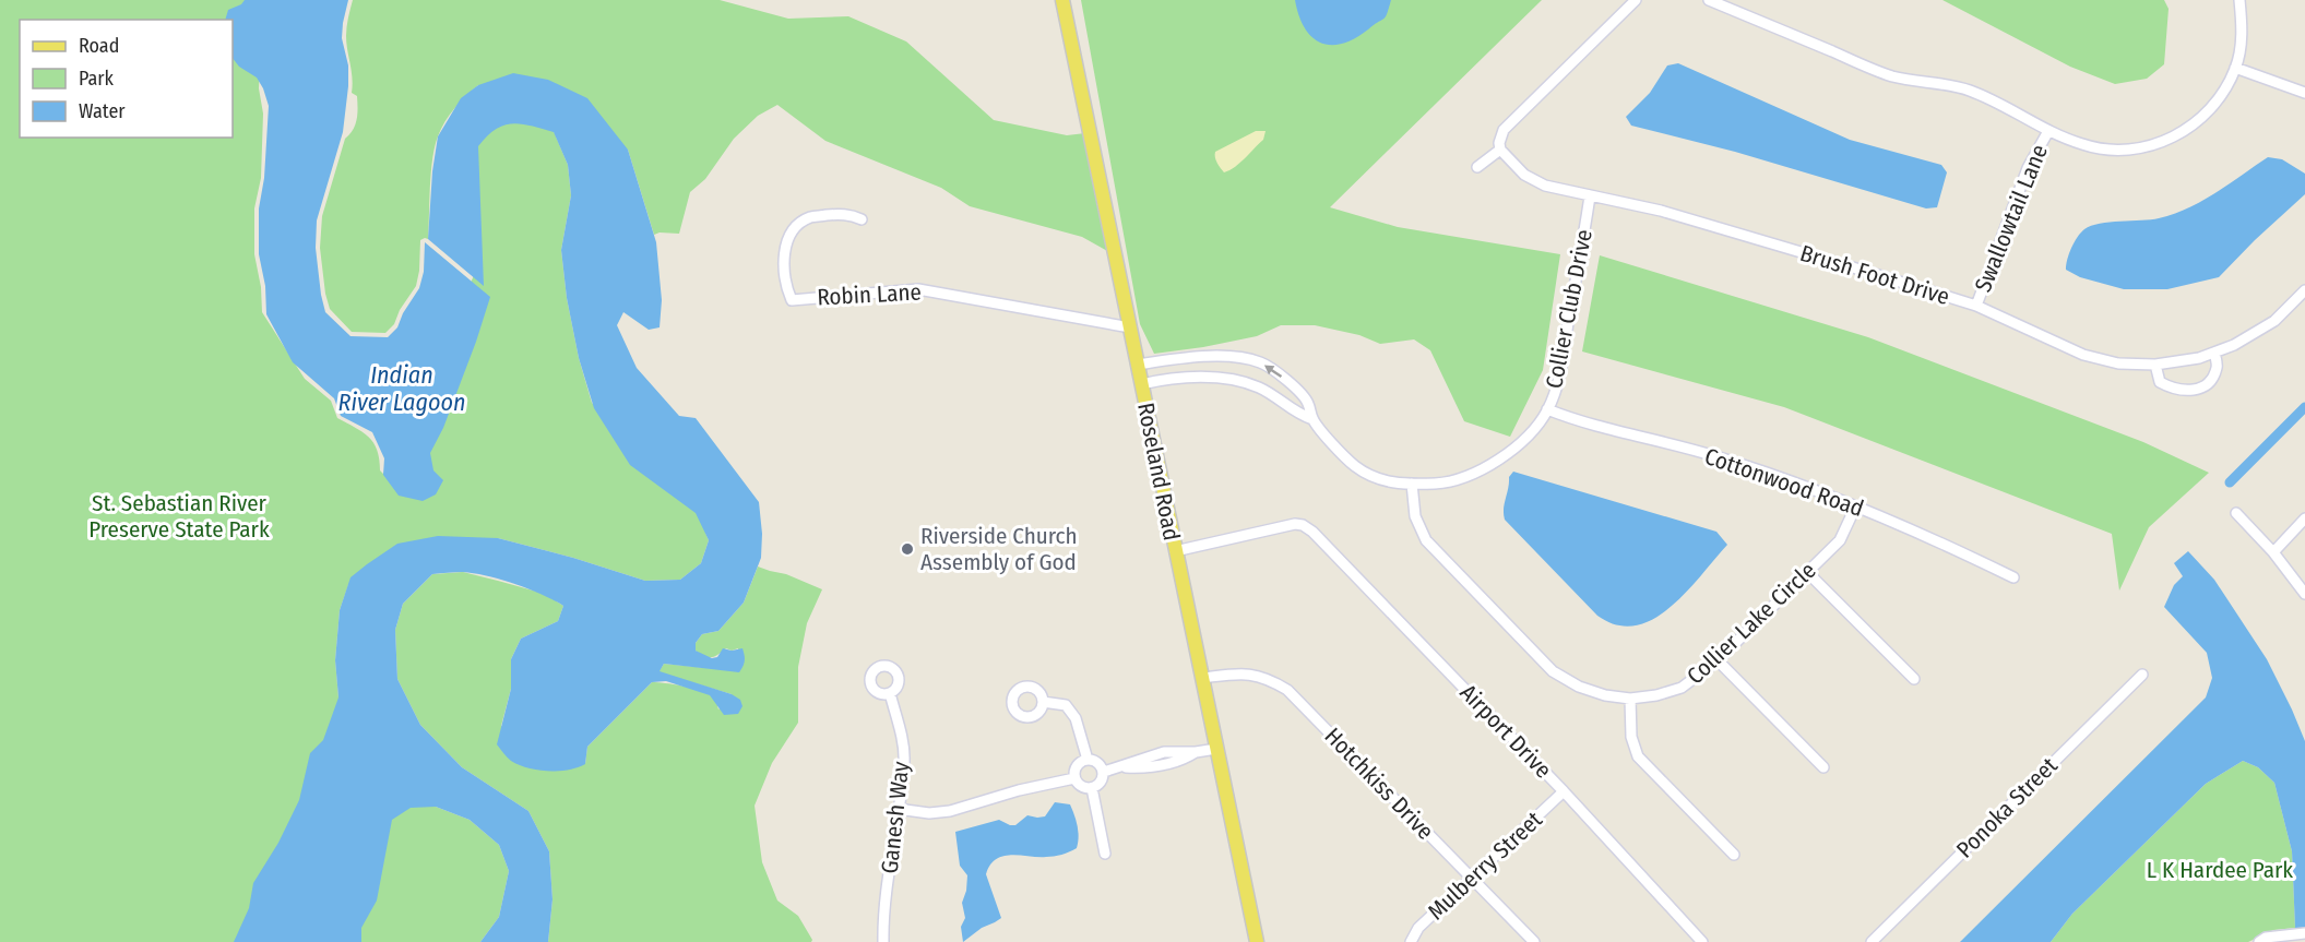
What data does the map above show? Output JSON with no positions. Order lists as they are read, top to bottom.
{
  "streets": {
    "main road": ["Roseland Road"],
    "street": [
      "Swallowtail Lane",
      "Brush Foot Drive",
      "Robin Lane",
      "Collier Club Drive",
      "Cottonwood Road",
      "Collier Lake Circle",
      "Airport Drive",
      "Hotchkiss Drive",
      "Ponoka Street",
      "Ganesh Way",
      "Mulberry Street"
    ]
  },
  "crossings": [
    ["Swallowtail Lane", "Brush Foot Drive"],
    ["Brush Foot Drive", "Collier Club Drive"],
    ["Robin Lane", "Roseland Road"],
    ["Collier Club Drive", "Roseland Road"],
    ["Collier Club Drive", "Cottonwood Road"],
    ["Collier Club Drive", "Collier Lake Circle"],
    ["Roseland Road", "Airport Drive"],
    ["Roseland Road", "Hotchkiss Drive"],
    ["Cottonwood Road", "Collier Lake Circle"],
    ["Airport Drive", "Mulberry Street"],
    ["Hotchkiss Drive", "Mulberry Street"]
  ],
  "water": ["Indian River Lagoon"],
  "parks": ["St. Sebastian River Preserve State Park", "L K Hardee Park"],
  "places": ["Riverside Church Assembly of God"],
  "legend": ["Road", "Park", "Water"]
}
